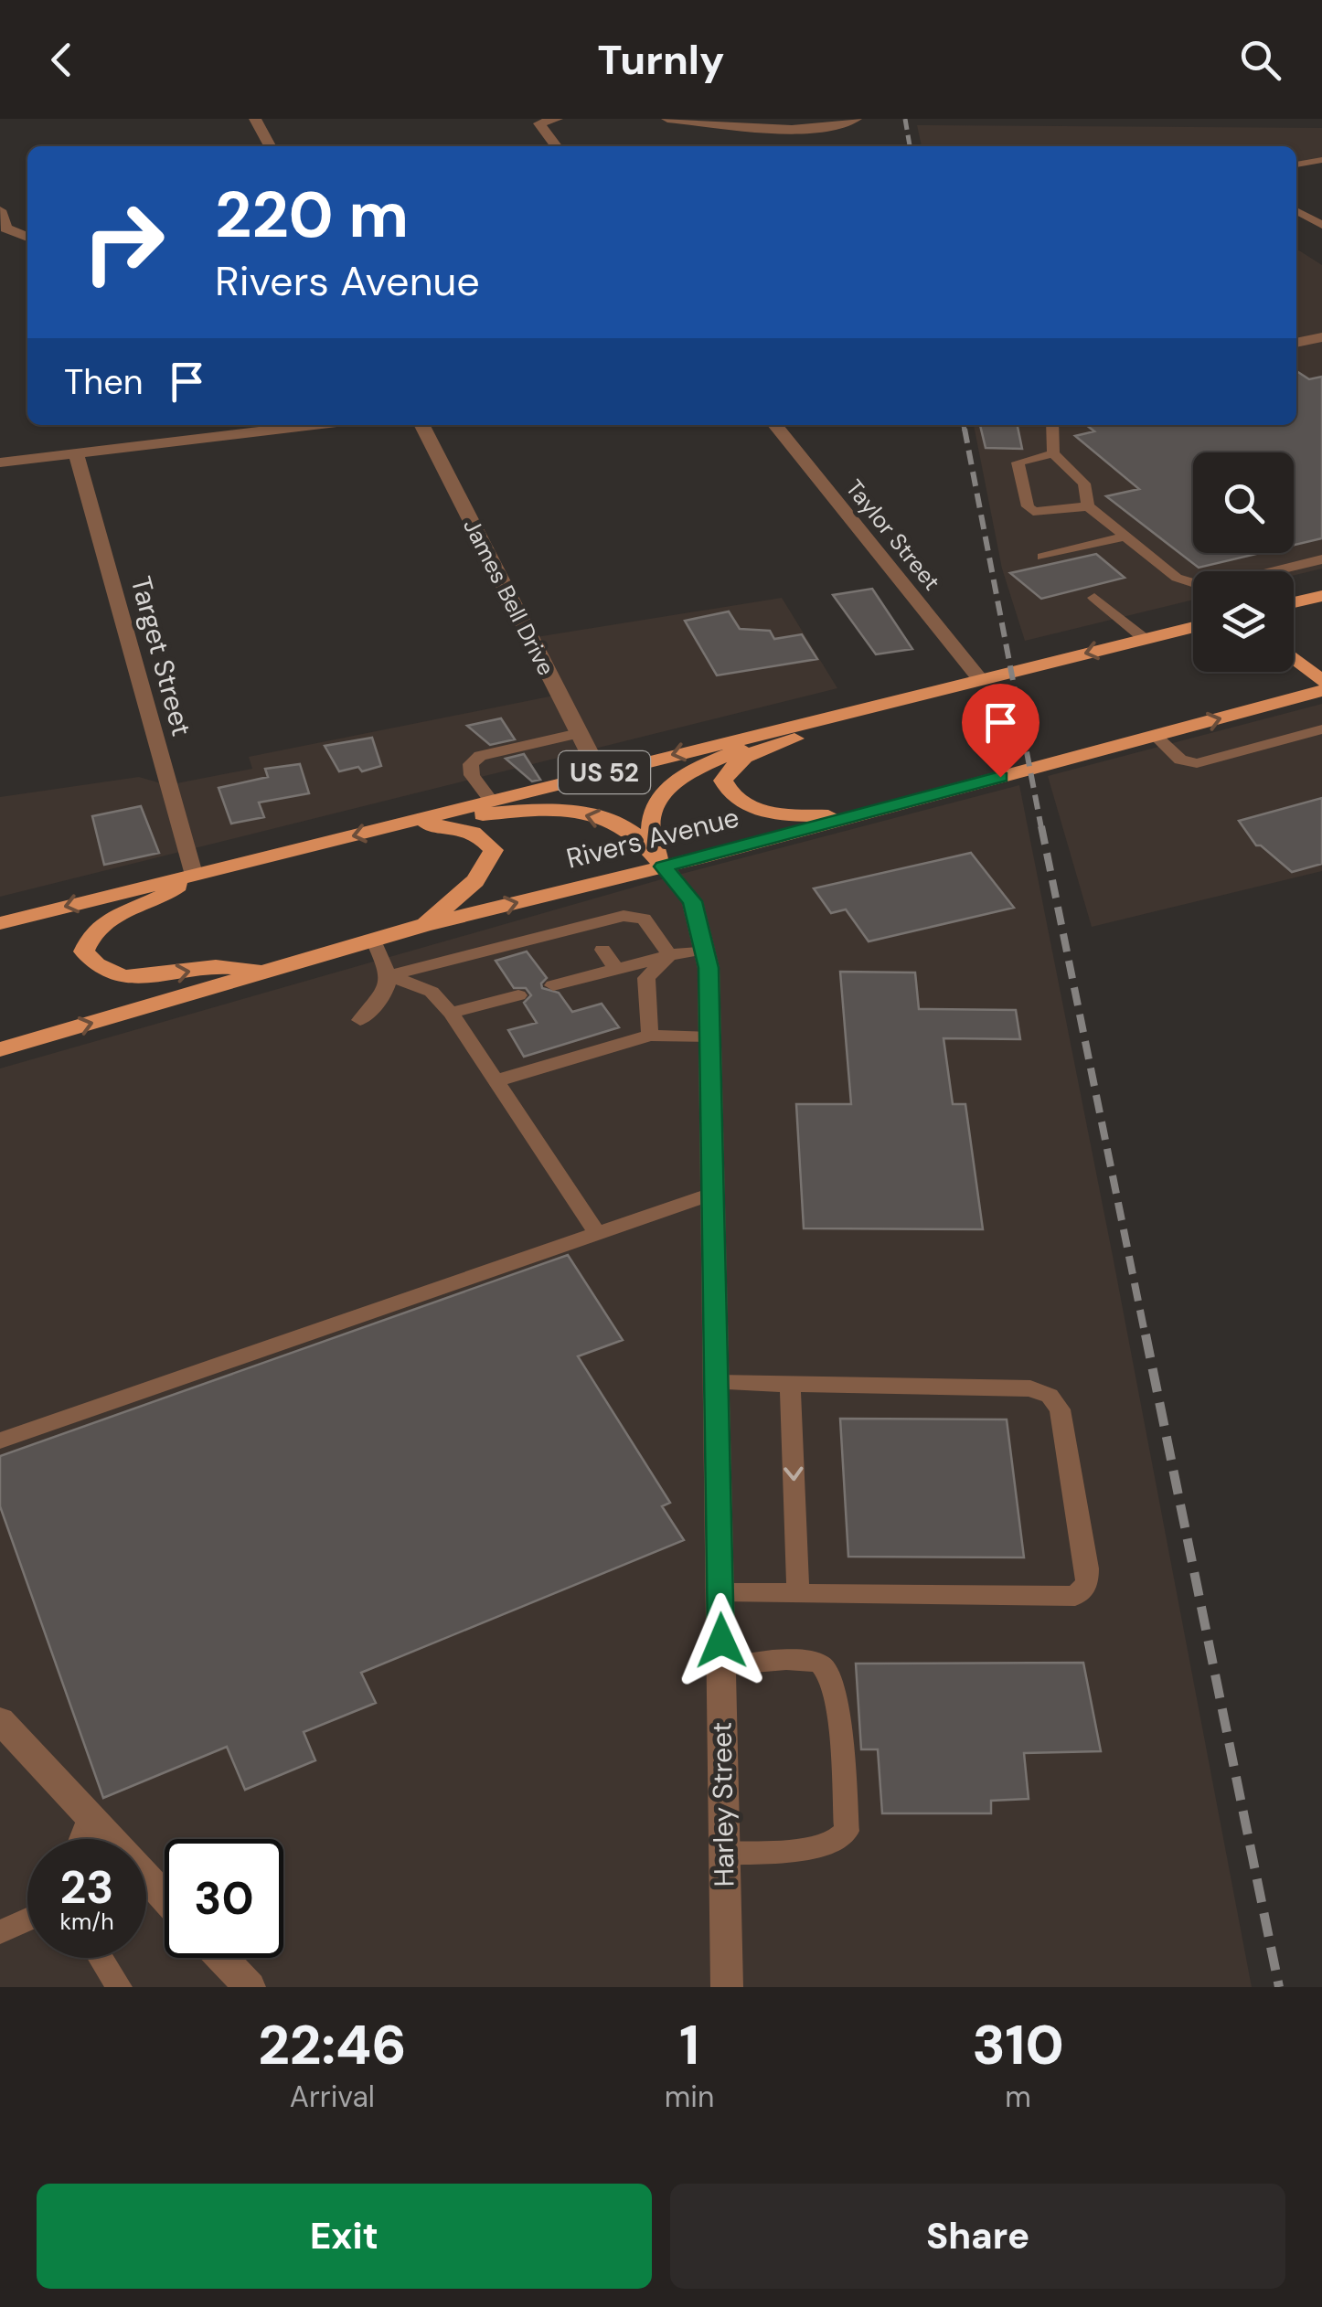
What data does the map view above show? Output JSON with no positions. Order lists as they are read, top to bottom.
{
  "streets": {
    "main road": ["US 52", "Rivers Avenue"],
    "street": [
      "Taylor Street",
      "James Bell Drive",
      "Target Street",
      "Harley Street"
    ]
  },
  "crossings": [
    ["Taylor Street", "US 52"],
    ["James Bell Drive", "US 52"],
    ["Target Street", "US 52"],
    ["Rivers Avenue", "Harley Street"]
  ],
  "page": {
    "header": "Turnly",
    "turn": ["220 m", "Rivers Avenue"],
    "then": "Then",
    "speed": "23 km/h",
    "limit": "30",
    "eta": [
      "22:46",
      "Arrival",
      "1",
      "min",
      "310",
      "m"
    ],
    "buttons": ["Exit", "Share"]
  }
}
